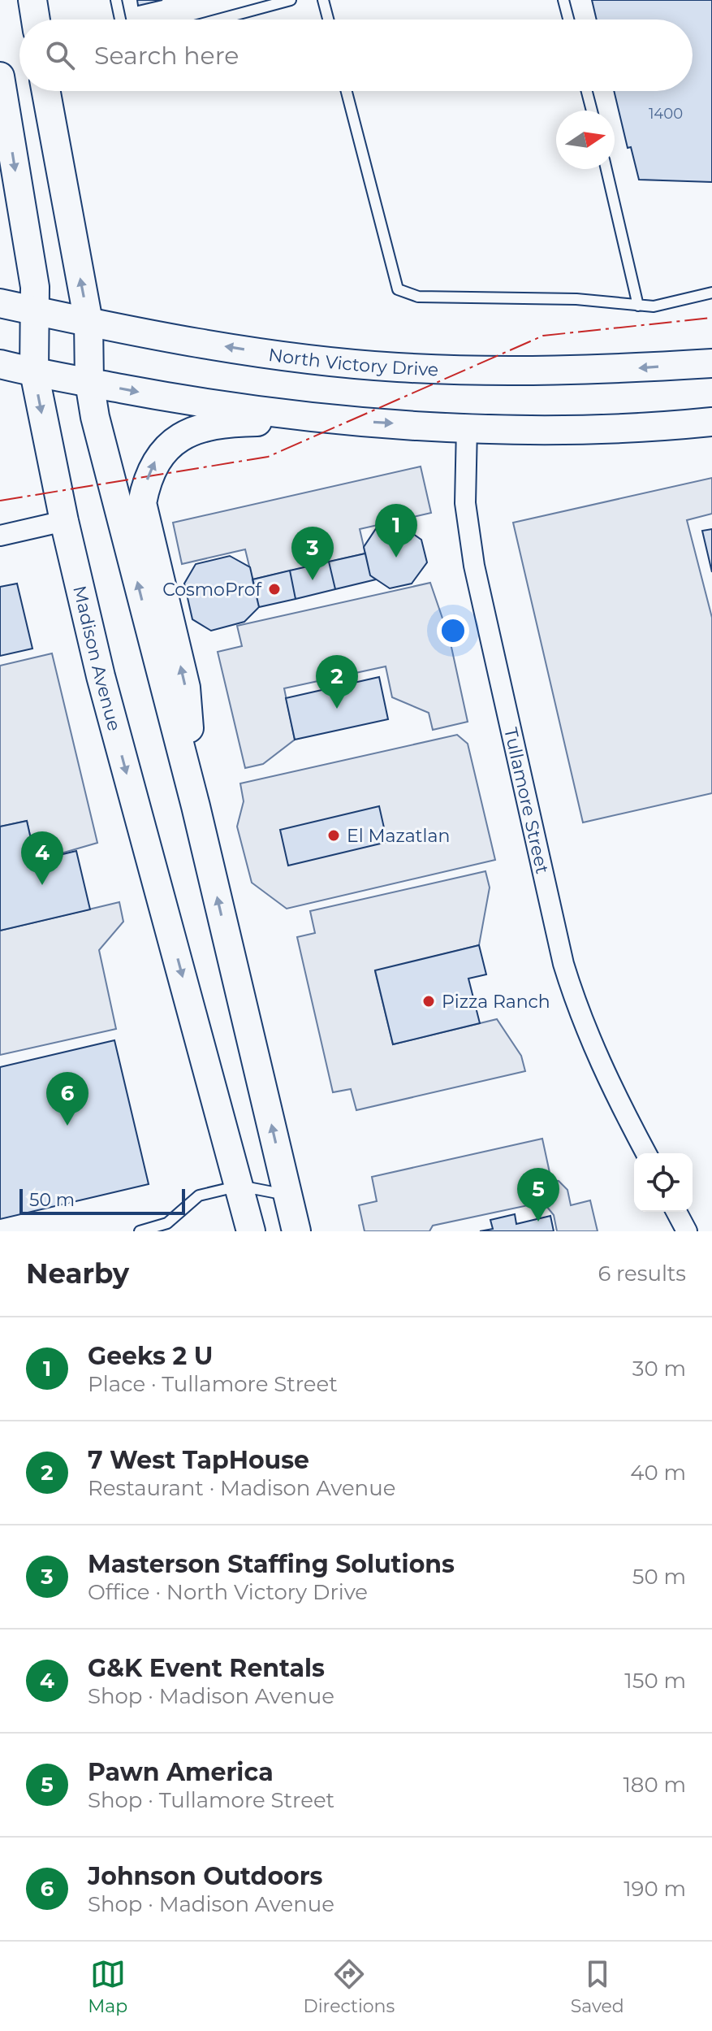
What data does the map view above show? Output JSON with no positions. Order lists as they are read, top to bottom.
{
  "streets": {
    "main road": ["North Victory Drive", "Madison Avenue"],
    "street": ["Tullamore Street"]
  },
  "crossings": [
    ["North Victory Drive", "Madison Avenue"]
  ],
  "places": ["CosmoProf", "El Mazatlan", "Pizza Ranch"],
  "house_numbers": ["1400"],
  "scale_bar": "50 m",
  "north": "right",
  "page": {
    "search": "Search here",
    "pins": [
      "1",
      "3",
      "2",
      "4",
      "6",
      "5"
    ],
    "scale": "50 m",
    "heading": ["Nearby", "6 results"],
    "list": [
      {
        "mark": "1",
        "name": "Geeks 2 U",
        "note": "Place · Tullamore Street",
        "value": "30 m"
      },
      {
        "mark": "2",
        "name": "7 West TapHouse",
        "note": "Restaurant · Madison Avenue",
        "value": "40 m"
      },
      {
        "mark": "3",
        "name": "Masterson Staffing Solutions",
        "note": "Office · North Victory Drive",
        "value": "50 m"
      },
      {
        "mark": "4",
        "name": "G&K Event Rentals",
        "note": "Shop · Madison Avenue",
        "value": "150 m"
      },
      {
        "mark": "5",
        "name": "Pawn America",
        "note": "Shop · Tullamore Street",
        "value": "180 m"
      },
      {
        "mark": "6",
        "name": "Johnson Outdoors",
        "note": "Shop · Madison Avenue",
        "value": "190 m"
      }
    ],
    "nav": ["Map", "Directions", "Saved"]
  }
}
